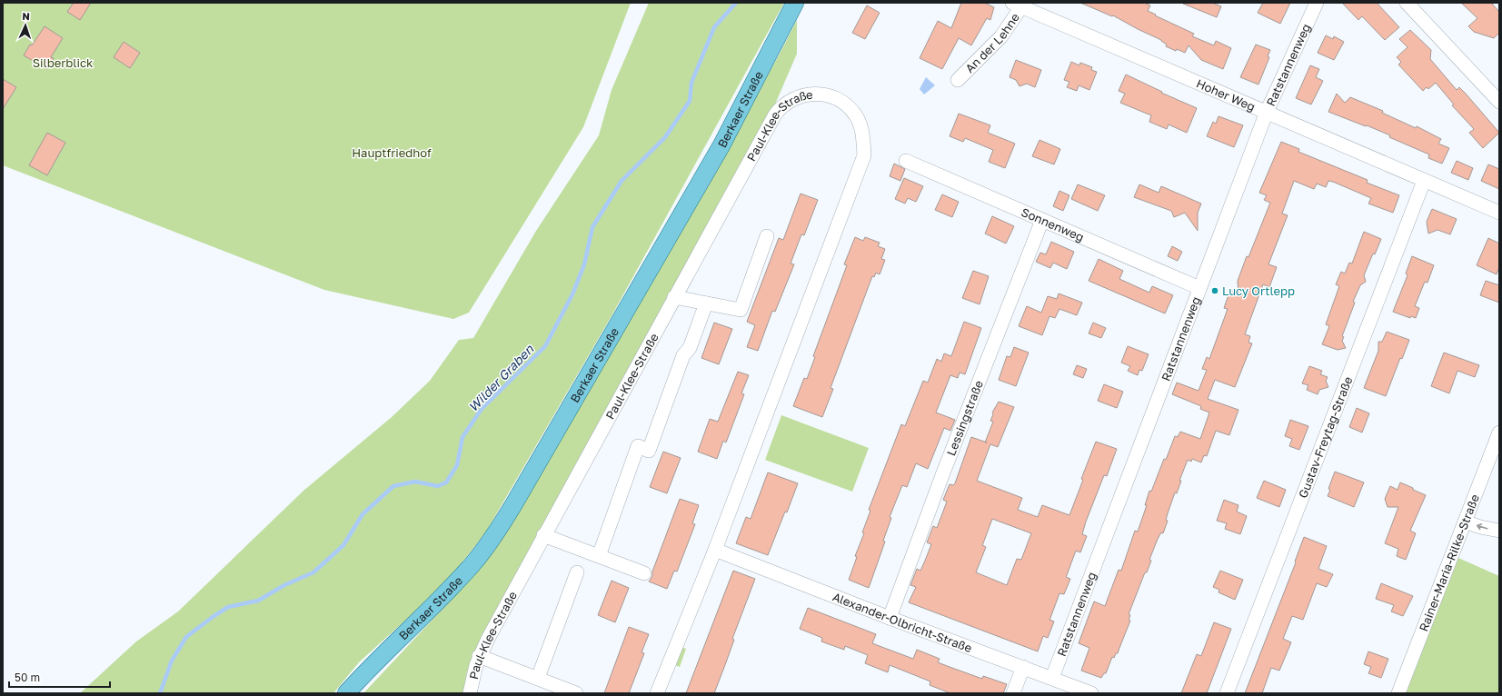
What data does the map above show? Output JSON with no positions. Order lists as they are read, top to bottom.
{
  "streets": {
    "main road": ["Berkaer Straße"],
    "street": [
      "An der Lehne",
      "Ratstannenweg",
      "Hoher Weg",
      "Paul-Klee-Straße",
      "Sonnenweg",
      "Lessingstraße",
      "Gustav-Freytag-Straße",
      "Rainer-Maria-Rilke-Straße",
      "Alexander-Olbricht-Straße"
    ]
  },
  "crossings": [
    ["An der Lehne", "Hoher Weg"],
    ["Ratstannenweg", "Hoher Weg"],
    ["Ratstannenweg", "Sonnenweg"],
    ["Ratstannenweg", "Alexander-Olbricht-Straße"],
    ["Hoher Weg", "Gustav-Freytag-Straße"],
    ["Paul-Klee-Straße", "Alexander-Olbricht-Straße"],
    ["Sonnenweg", "Lessingstraße"],
    ["Lessingstraße", "Alexander-Olbricht-Straße"]
  ],
  "water": ["Wilder Graben"],
  "parks": ["Silberblick", "Hauptfriedhof"],
  "places": ["Lucy Ortlepp"],
  "scale_bar": "50 m",
  "north": "top"
}
